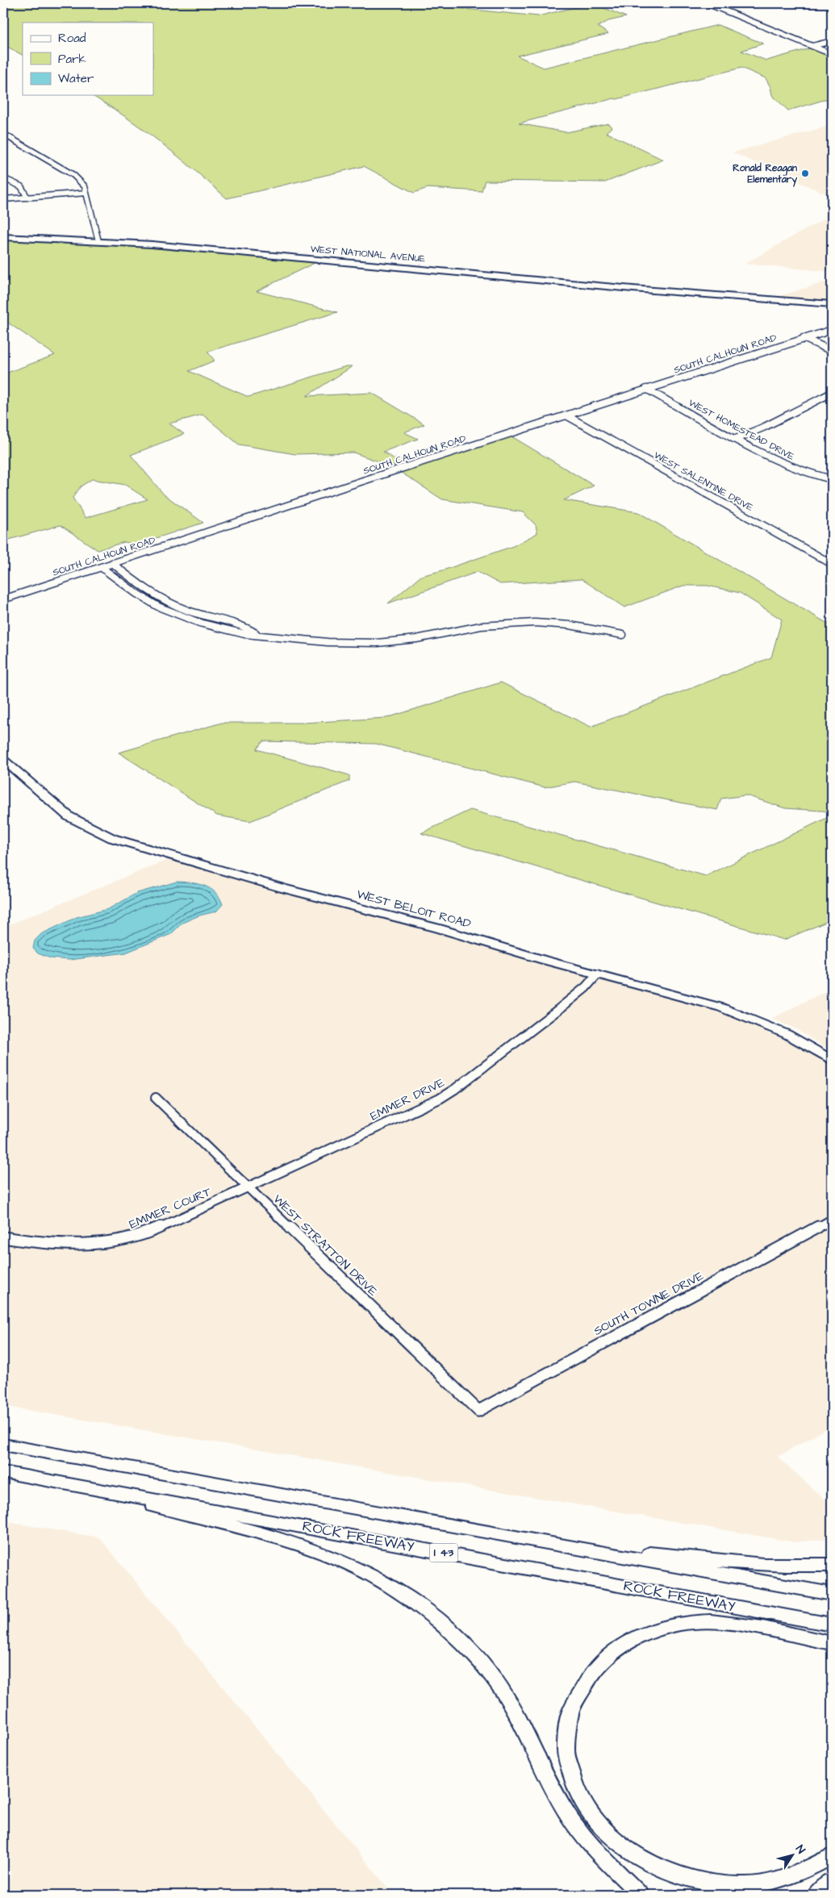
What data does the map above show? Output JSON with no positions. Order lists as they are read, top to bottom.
{
  "streets": {
    "highway": ["ROCK FREEWAY", "I 43"],
    "main road": ["WEST NATIONAL AVENUE", "WEST BELOIT ROAD"],
    "street": [
      "SOUTH CALHOUN ROAD",
      "WEST HOMESTEAD DRIVE",
      "WEST SALENTINE DRIVE",
      "EMMER DRIVE",
      "EMMER COURT",
      "WEST STRATTON DRIVE",
      "SOUTH TOWNE DRIVE"
    ]
  },
  "crossings": [
    ["SOUTH CALHOUN ROAD", "WEST HOMESTEAD DRIVE"],
    ["SOUTH CALHOUN ROAD", "WEST SALENTINE DRIVE"],
    ["WEST BELOIT ROAD", "EMMER DRIVE"],
    ["EMMER DRIVE", "EMMER COURT"],
    ["EMMER DRIVE", "WEST STRATTON DRIVE"],
    ["EMMER COURT", "WEST STRATTON DRIVE"],
    ["WEST STRATTON DRIVE", "SOUTH TOWNE DRIVE"]
  ],
  "places": ["Ronald Reagan Elementary"],
  "legend": ["Road", "Park", "Water"],
  "north": "top right"
}
